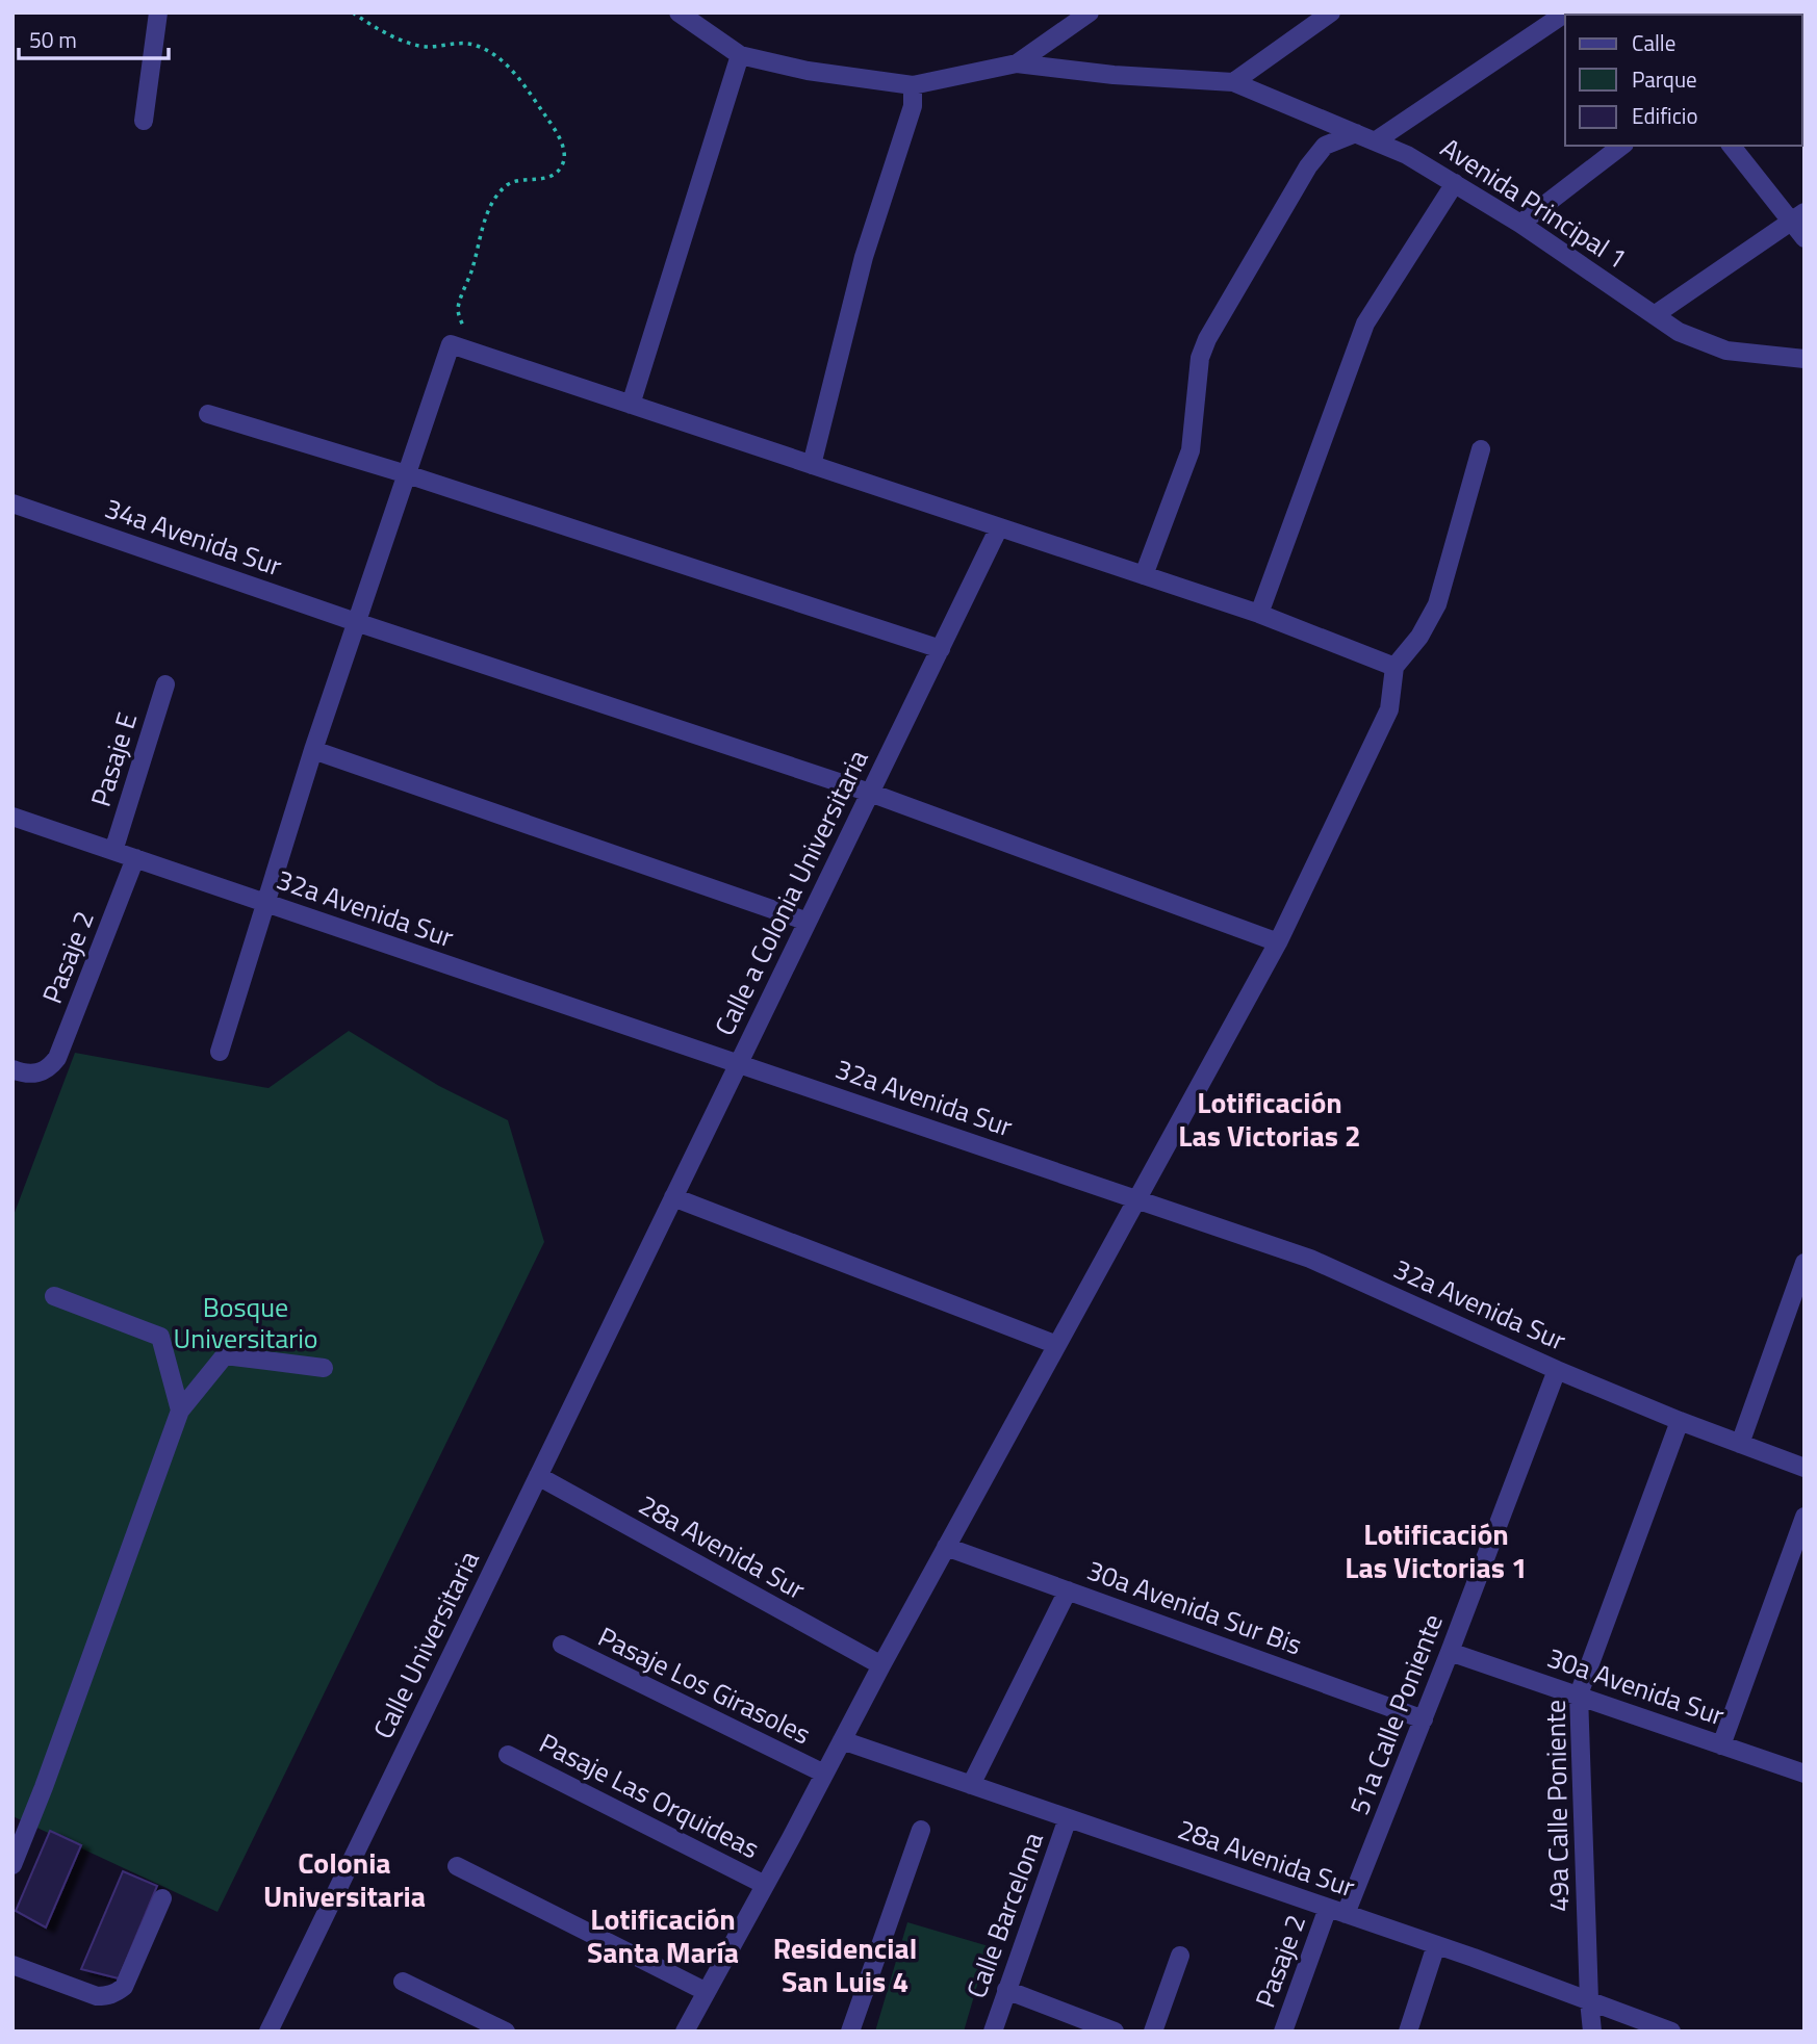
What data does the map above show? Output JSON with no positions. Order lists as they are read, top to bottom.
{
  "streets": {
    "street": [
      "Avenida Principal 1",
      "34a Avenida Sur",
      "Pasaje E",
      "Calle a Colonia Universitaria",
      "32a Avenida Sur",
      "Pasaje 2",
      "28a Avenida Sur",
      "30a Avenida Sur Bis",
      "Calle Universitaria",
      "Pasaje Los Girasoles",
      "30a Avenida Sur",
      "51a Calle Poniente",
      "Pasaje Las Orquideas",
      "49a Calle Poniente",
      "Calle Barcelona"
    ]
  },
  "crossings": [
    ["34a Avenida Sur", "Calle a Colonia Universitaria"],
    ["Pasaje E", "32a Avenida Sur"],
    ["Calle a Colonia Universitaria", "32a Avenida Sur"],
    ["Calle a Colonia Universitaria", "Calle Universitaria"],
    ["32a Avenida Sur", "Pasaje 2"],
    ["32a Avenida Sur", "51a Calle Poniente"],
    ["32a Avenida Sur", "49a Calle Poniente"],
    ["Pasaje 2", "28a Avenida Sur"],
    ["Pasaje 2", "51a Calle Poniente"],
    ["28a Avenida Sur", "Calle Universitaria"],
    ["28a Avenida Sur", "51a Calle Poniente"],
    ["28a Avenida Sur", "49a Calle Poniente"],
    ["28a Avenida Sur", "Calle Barcelona"],
    ["30a Avenida Sur Bis", "51a Calle Poniente"],
    ["30a Avenida Sur", "51a Calle Poniente"],
    ["30a Avenida Sur", "49a Calle Poniente"]
  ],
  "districts": [
    "Lotificación Las Victorias 2",
    "Lotificación Las Victorias 1",
    "Colonia Universitaria",
    "Lotificación Santa María",
    "Residencial San Luis 4"
  ],
  "parks": ["Bosque Universitario"],
  "legend": ["Calle", "Parque", "Edificio"],
  "scale_bar": "50 m"
}
